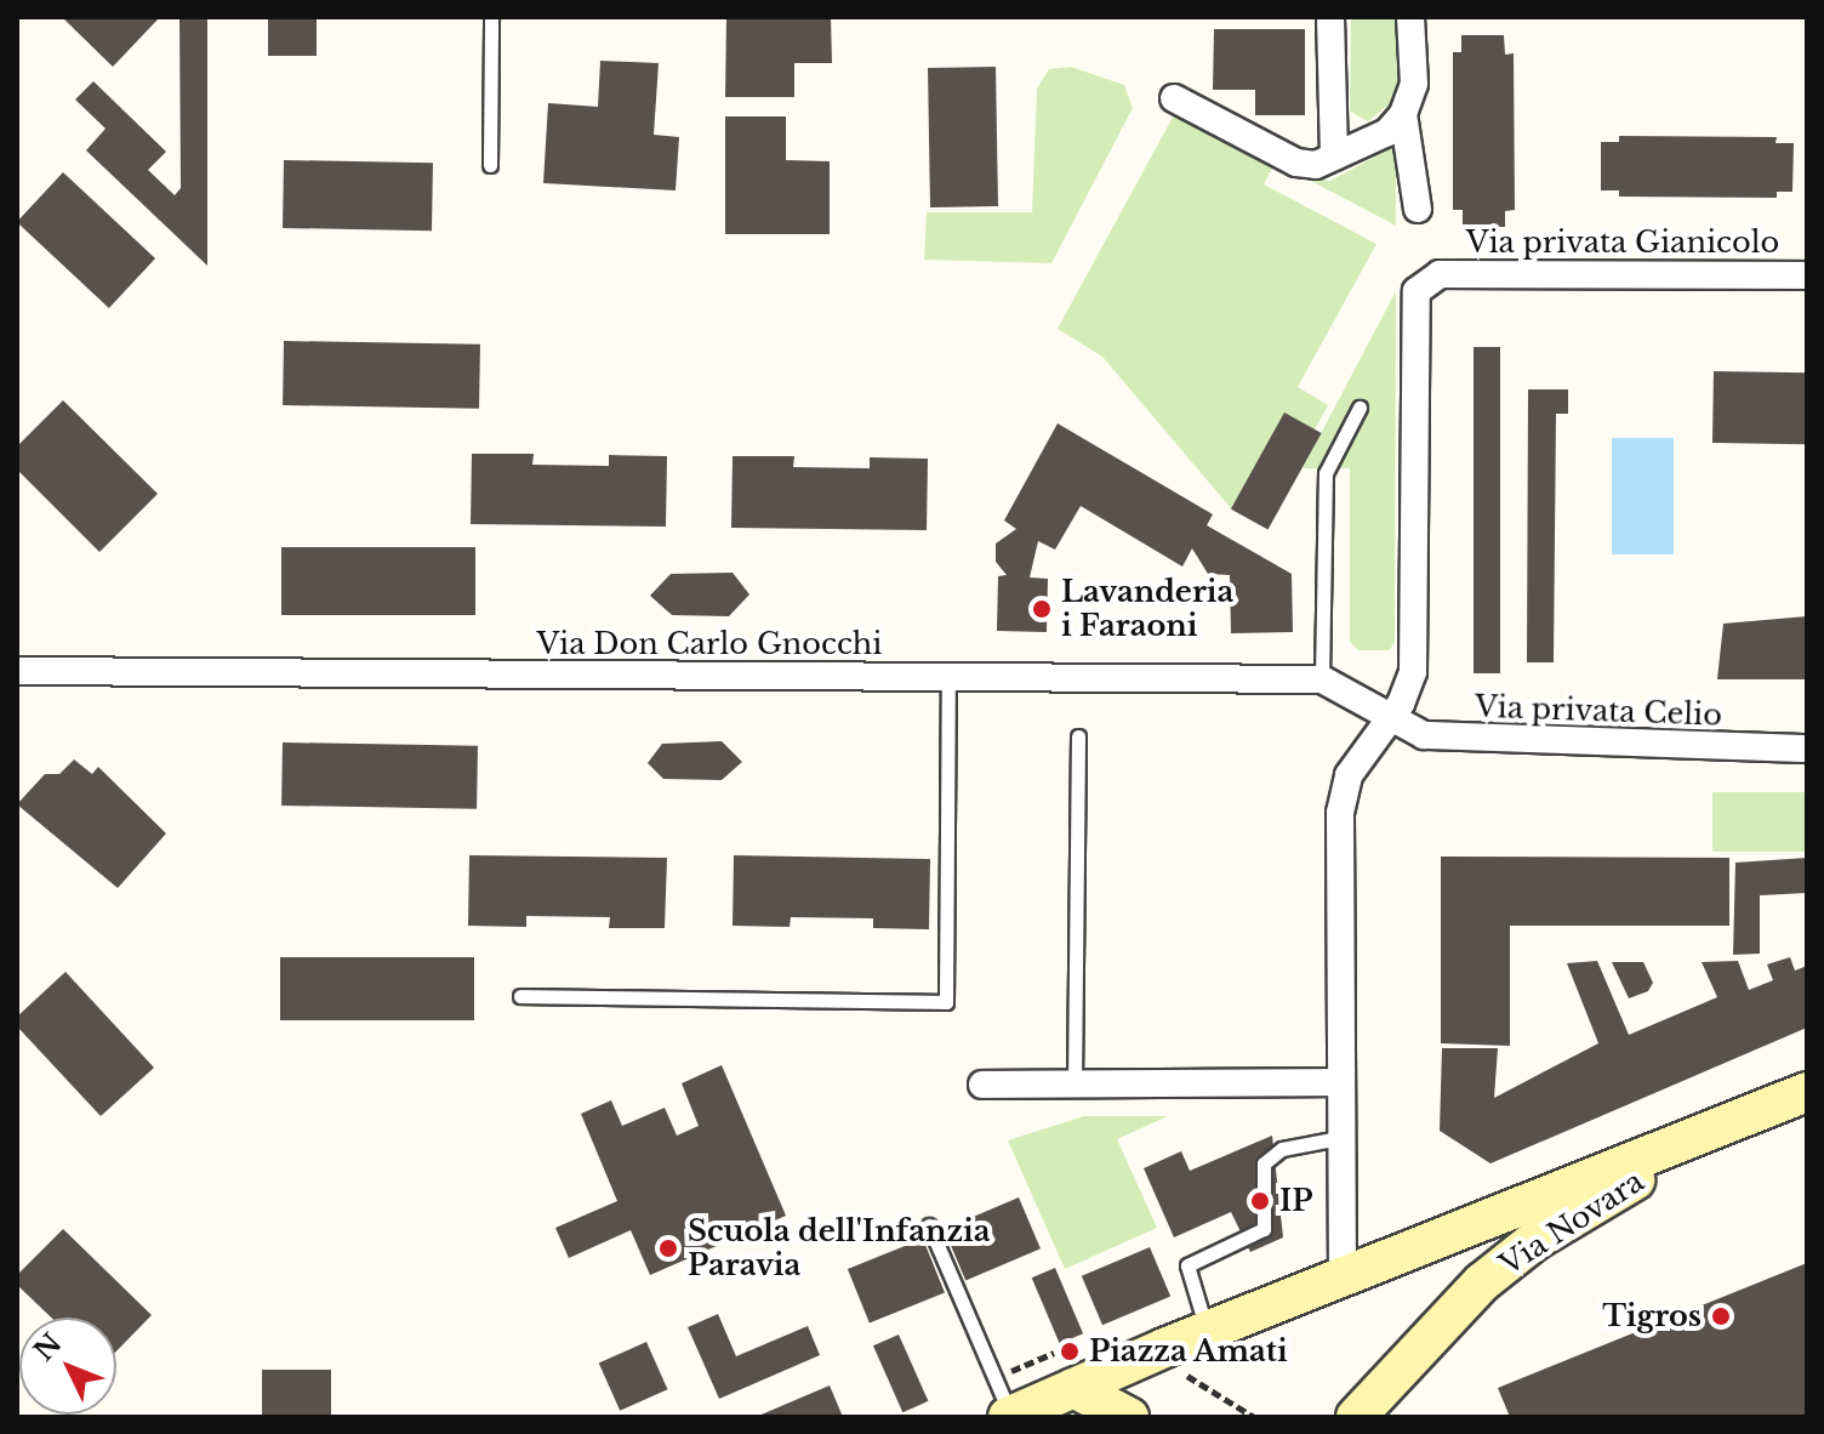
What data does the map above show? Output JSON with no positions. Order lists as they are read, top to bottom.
{
  "streets": {
    "street": [
      "Via privata Gianicolo",
      "Via Don Carlo Gnocchi",
      "Via privata Celio",
      "Via Novara"
    ]
  },
  "crossings": [
    ["Via privata Gianicolo", "Via Don Carlo Gnocchi"],
    ["Via privata Gianicolo", "Via privata Celio"],
    ["Via Don Carlo Gnocchi", "Via privata Celio"]
  ],
  "places": [
    "Lavanderia i Faraoni",
    "IP",
    "Scuola dell'Infanzia Paravia",
    "Tigros",
    "Piazza Amati"
  ],
  "north": "top left"
}
